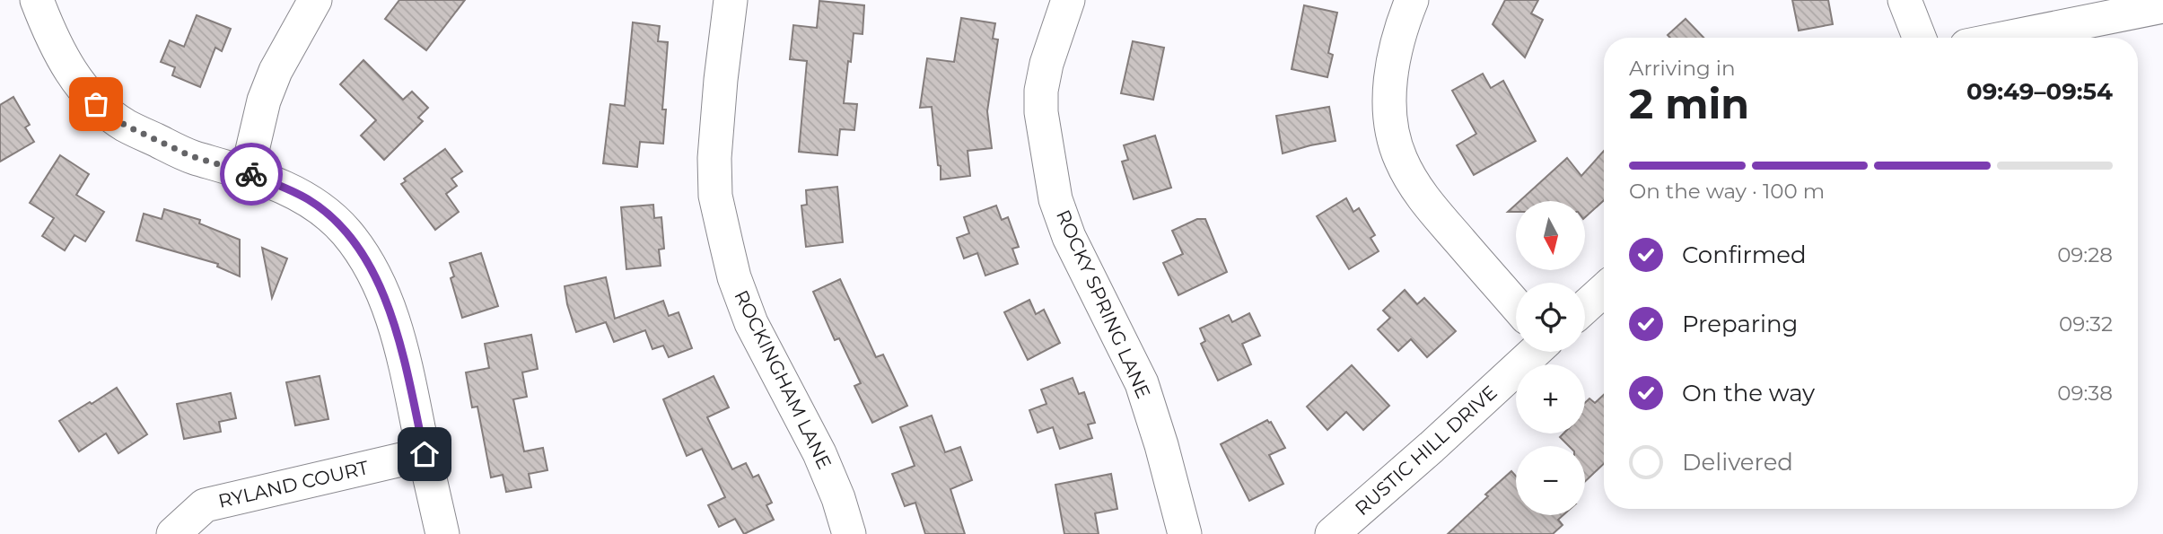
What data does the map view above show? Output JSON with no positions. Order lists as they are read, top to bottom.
{
  "streets": {
    "street": [
      "ROCKY SPRING LANE",
      "ROCKINGHAM LANE",
      "RUSTIC HILL DRIVE",
      "RYLAND COURT"
    ]
  },
  "north": "bottom",
  "page": {
    "heading": ["2 min", "Arriving in", "09:49–09:54"],
    "bar": "On the way · 100 m",
    "map_buttons": ["+", "−"],
    "list": [
      ["Confirmed", "09:28"],
      ["Preparing", "09:32"],
      ["On the way", "09:38"],
      "Delivered"
    ]
  }
}
